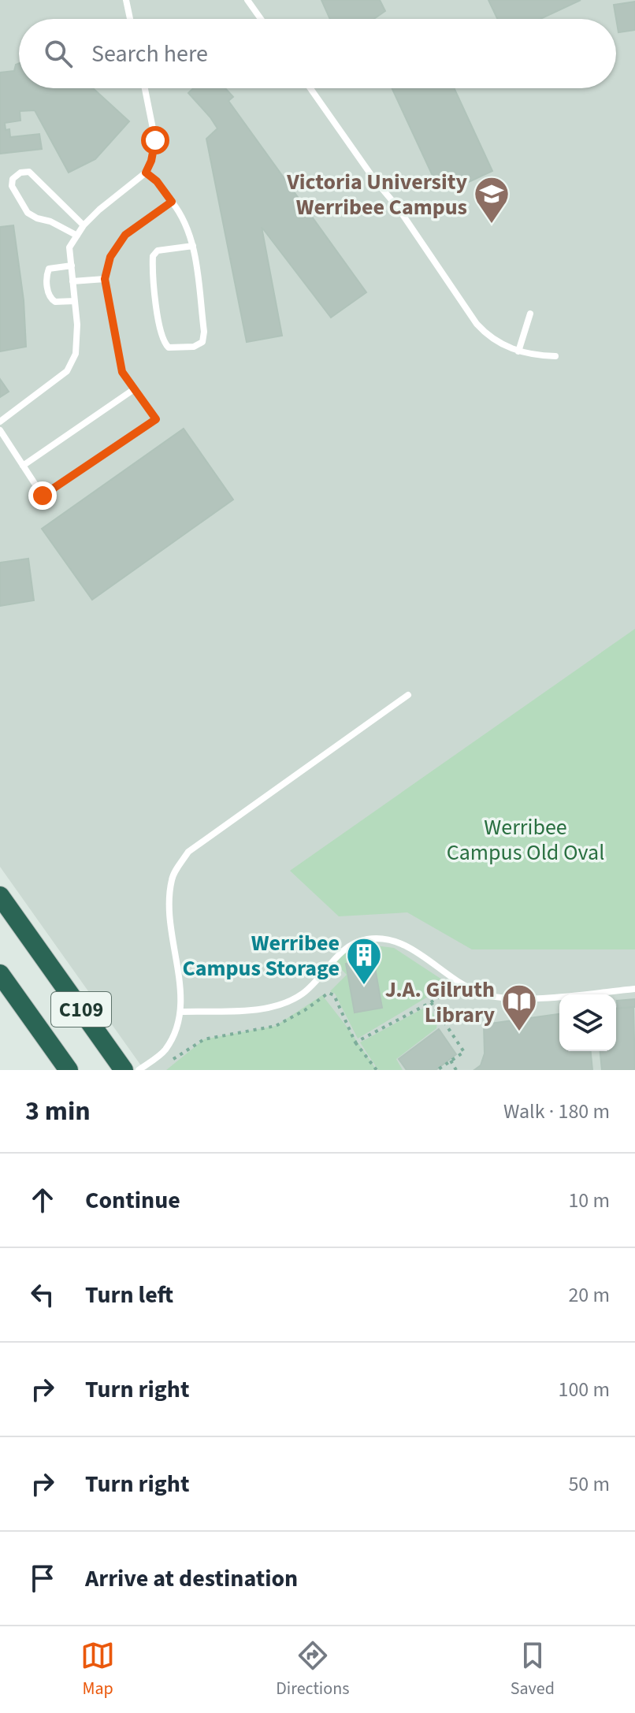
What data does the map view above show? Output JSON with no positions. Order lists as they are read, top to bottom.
{
  "streets": {
    "highway": ["C109"]
  },
  "parks": ["Werribee Campus Old Oval"],
  "places": {
    "school or university": ["Victoria University Werribee Campus"],
    "building": ["Werribee Campus Storage"],
    "library": ["J.A. Gilruth Library"]
  },
  "page": {
    "search": "Search here",
    "heading": ["3 min", "Walk · 180 m"],
    "list": [
      ["Continue", "10 m"],
      ["Turn left", "20 m"],
      ["Turn right", "100 m"],
      ["Turn right", "50 m"],
      "Arrive at destination"
    ],
    "nav": ["Map", "Directions", "Saved"]
  }
}
